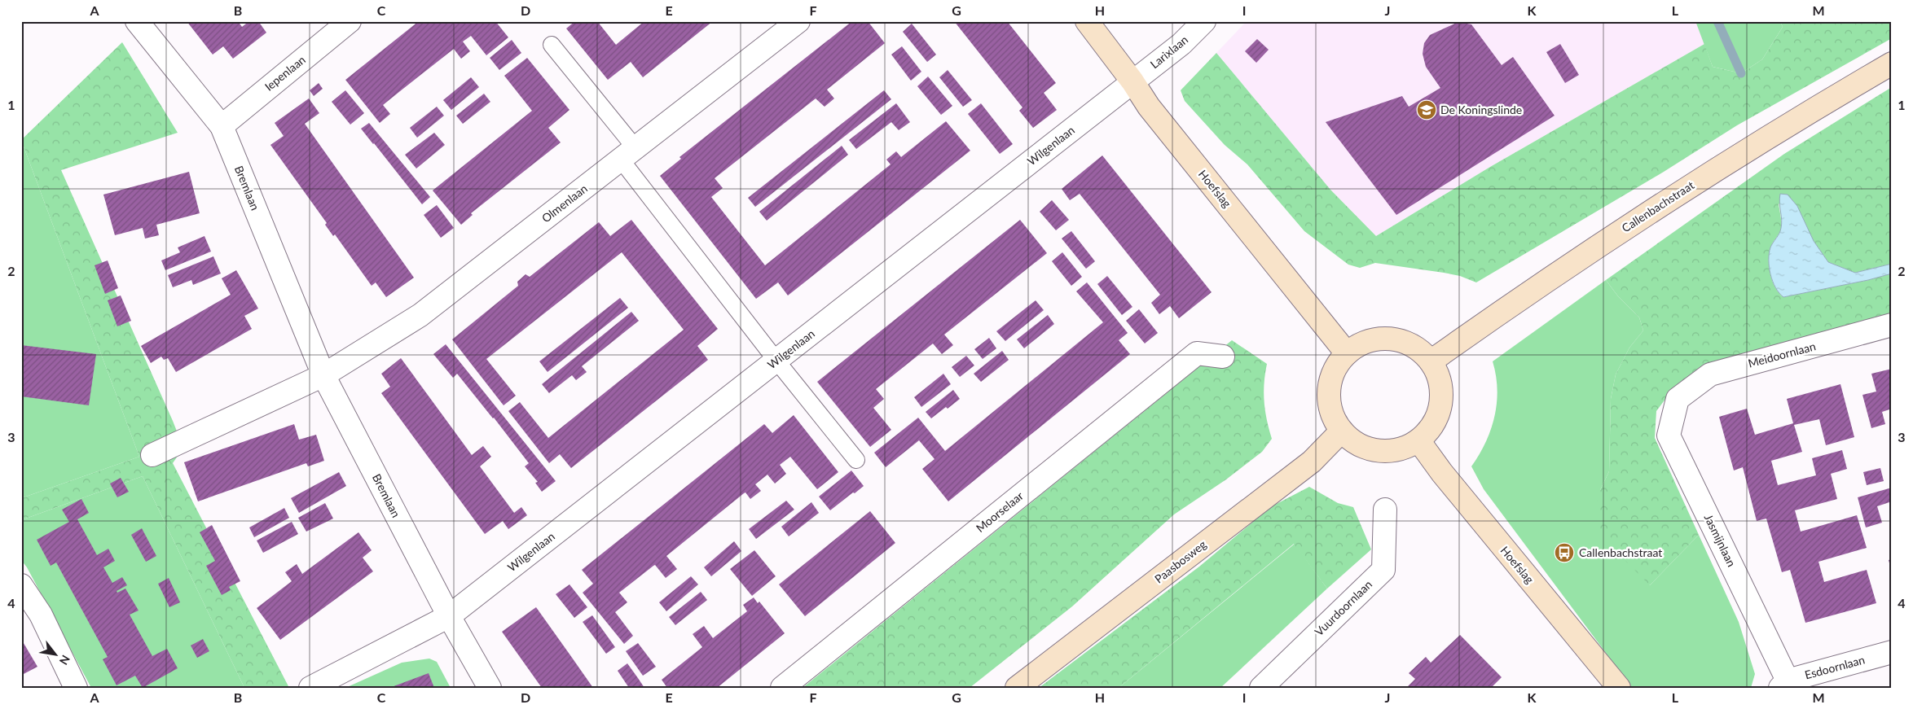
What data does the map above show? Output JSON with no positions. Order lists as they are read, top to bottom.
{
  "streets": {
    "street": [
      "Larixlaan",
      "Iepenlaan",
      "Wilgenlaan",
      "Bremlaan",
      "Hoefslag",
      "Olmenlaan",
      "Callenbachstraat",
      "Meidoornlaan",
      "Moorselaar",
      "Jasmijnlaan",
      "Paasbosweg",
      "Vuurdoornlaan",
      "Esdoornlaan"
    ]
  },
  "crossings": [
    ["Larixlaan", "Wilgenlaan"],
    ["Larixlaan", "Hoefslag"],
    ["Iepenlaan", "Bremlaan"],
    ["Wilgenlaan", "Bremlaan"],
    ["Wilgenlaan", "Hoefslag"],
    ["Bremlaan", "Olmenlaan"],
    ["Hoefslag", "Callenbachstraat"],
    ["Hoefslag", "Paasbosweg"],
    ["Callenbachstraat", "Paasbosweg"],
    ["Meidoornlaan", "Jasmijnlaan"],
    ["Jasmijnlaan", "Esdoornlaan"]
  ],
  "places": {
    "school or university": ["De Koningslinde"],
    "bus stop": ["Callenbachstraat"]
  },
  "north": "bottom right",
  "grid": {
    "columns": [
      "A",
      "B",
      "C",
      "D",
      "E",
      "F",
      "G",
      "H",
      "I",
      "J",
      "K",
      "L",
      "M"
    ],
    "rows": [
      "1",
      "2",
      "3",
      "4"
    ]
  }
}
